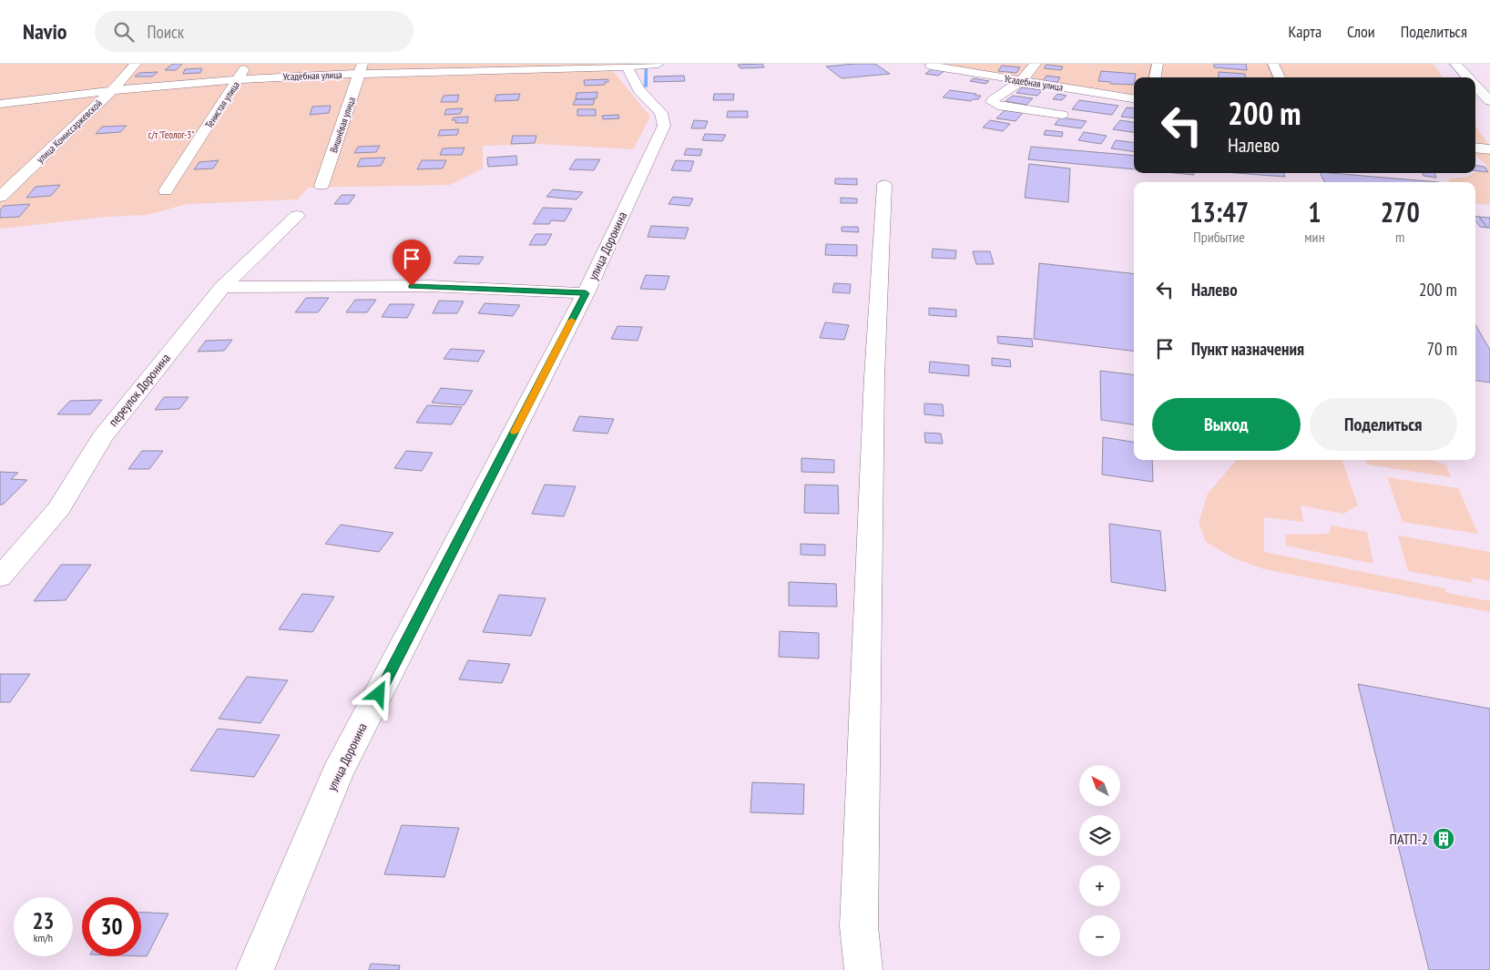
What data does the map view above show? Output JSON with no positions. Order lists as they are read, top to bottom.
{
  "streets": {
    "street": [
      "Усадебная улица",
      "Тенистая улица",
      "Вишнёвая улица",
      "улица Комиссаржевской",
      "улица Доронина",
      "переулок Доронина"
    ]
  },
  "crossings": [
    ["Усадебная улица", "Тенистая улица"],
    ["Усадебная улица", "Вишнёвая улица"],
    ["Усадебная улица", "улица Комиссаржевской"],
    ["Усадебная улица", "улица Доронина"]
  ],
  "parks": ["с/т \"Геолог-3\""],
  "places": {
    "building": ["ПАТП-2"]
  },
  "north": "top left",
  "page": {
    "header": "Navio",
    "search": "Поиск",
    "nav": ["Карта", "Слои", "Поделиться"],
    "turn": ["200 m", "Налево"],
    "eta": [
      "13:47",
      "Прибытие",
      "1",
      "мин",
      "270",
      "m"
    ],
    "list": [
      {
        "name": "Налево",
        "value": "200 m"
      },
      {
        "name": "Пункт назначения",
        "value": "70 m"
      }
    ],
    "buttons": ["Выход", "Поделиться"],
    "map_buttons": ["+", "−"],
    "speed": "23 km/h",
    "limit": "30"
  }
}
